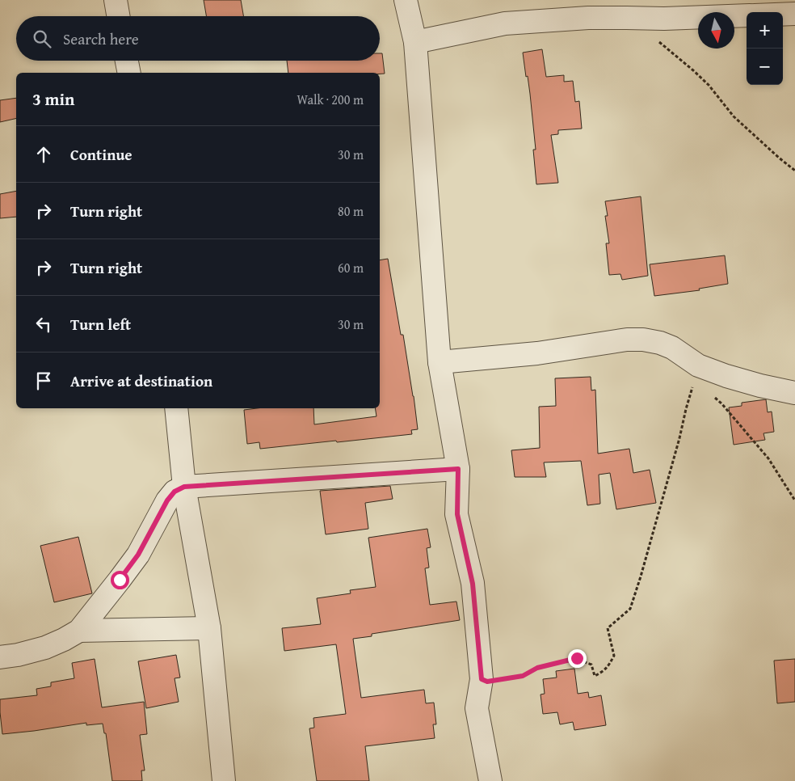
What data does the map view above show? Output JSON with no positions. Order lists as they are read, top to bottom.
{
  "north": "bottom",
  "page": {
    "map_buttons": ["+", "−"],
    "search": "Search here",
    "heading": ["3 min", "Walk · 200 m"],
    "list": [
      ["Continue", "30 m"],
      ["Turn right", "80 m"],
      ["Turn right", "60 m"],
      ["Turn left", "30 m"],
      "Arrive at destination"
    ]
  }
}
